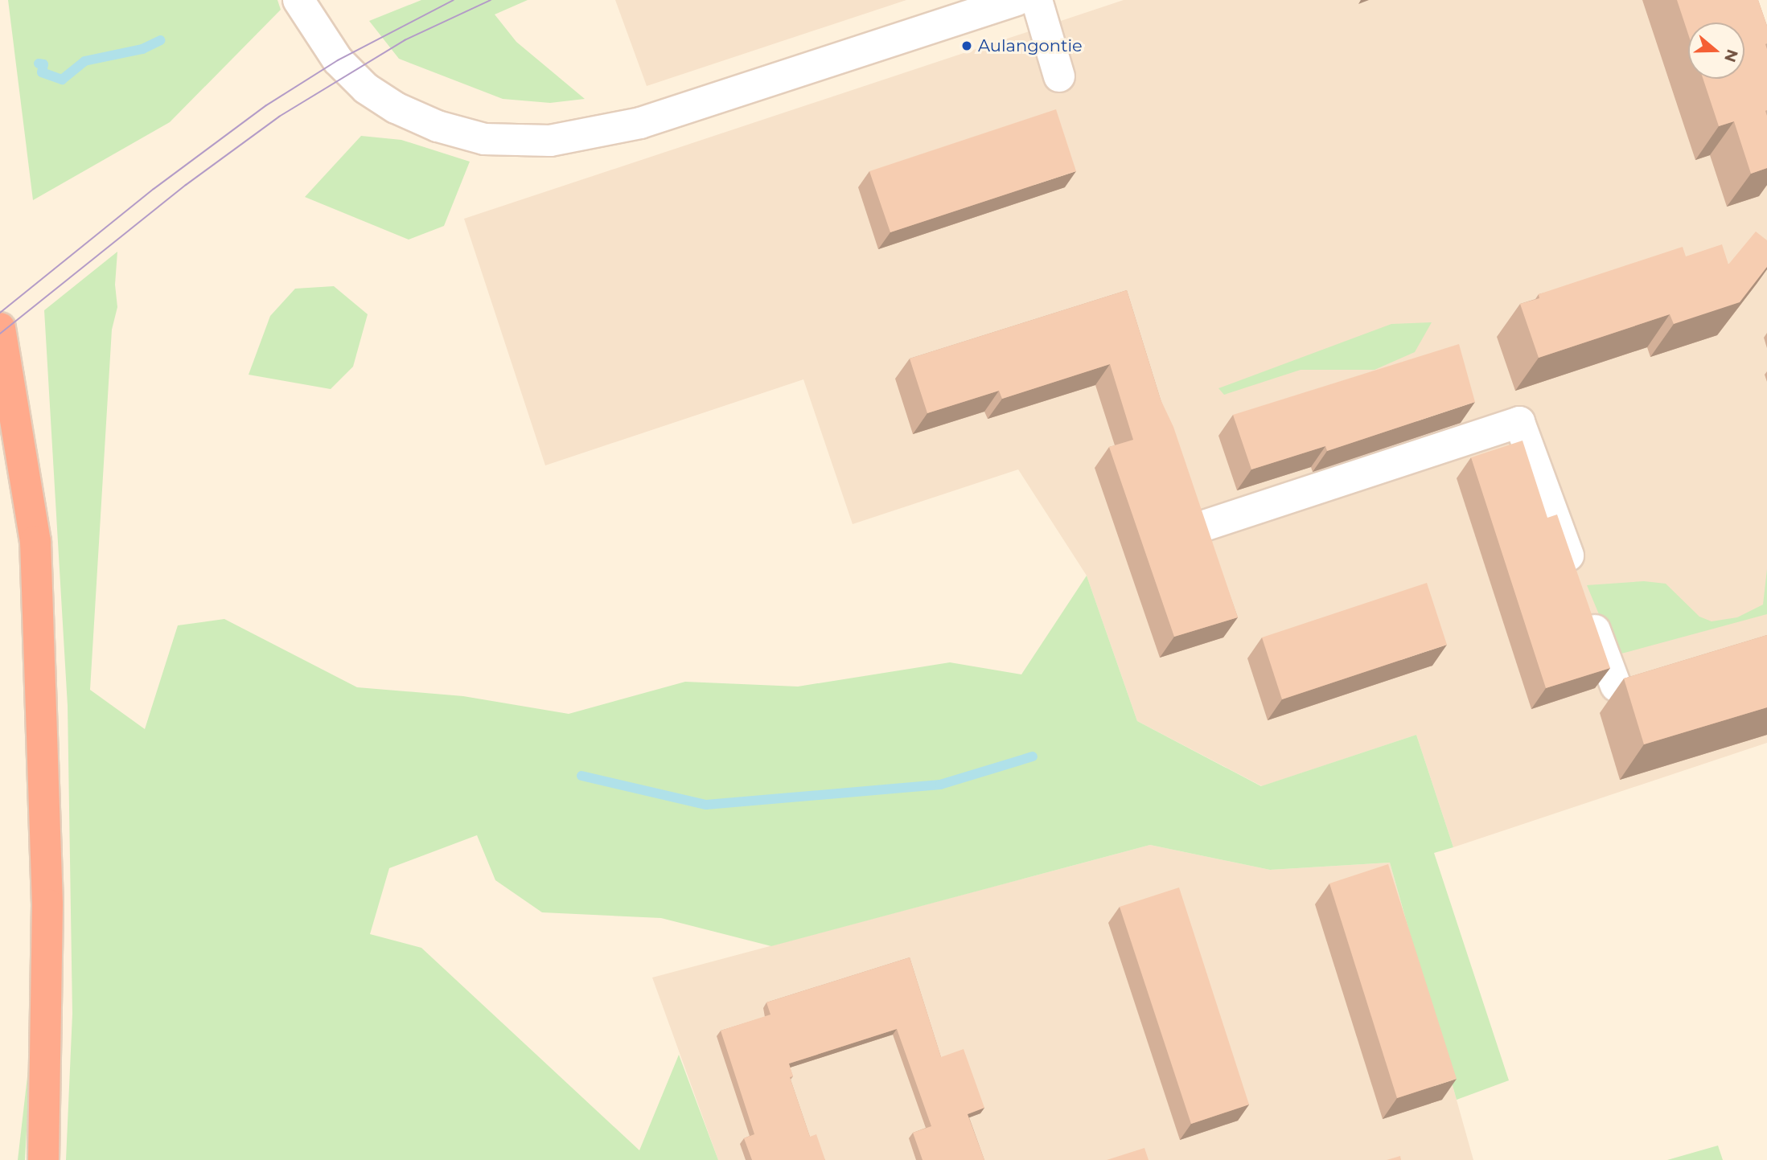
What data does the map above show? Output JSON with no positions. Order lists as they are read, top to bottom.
{
  "places": ["Aulangontie"],
  "north": "right"
}
